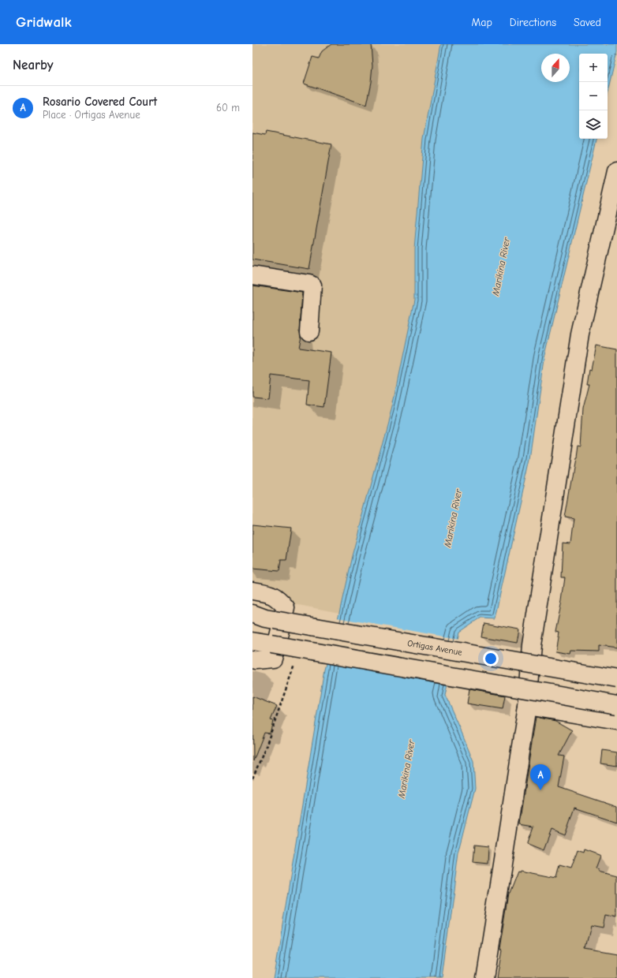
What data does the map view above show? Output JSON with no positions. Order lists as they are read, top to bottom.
{
  "streets": {
    "street": ["Ortigas Avenue"]
  },
  "water": ["Marikina River"],
  "north": "top",
  "page": {
    "header": "Gridwalk",
    "nav": ["Map", "Directions", "Saved"],
    "heading": "Nearby",
    "map_buttons": ["+", "−"],
    "list": [
      {
        "mark": "A",
        "name": "Rosario Covered Court",
        "note": "Place · Ortigas Avenue",
        "value": "60 m"
      }
    ],
    "pins": "A"
  }
}
